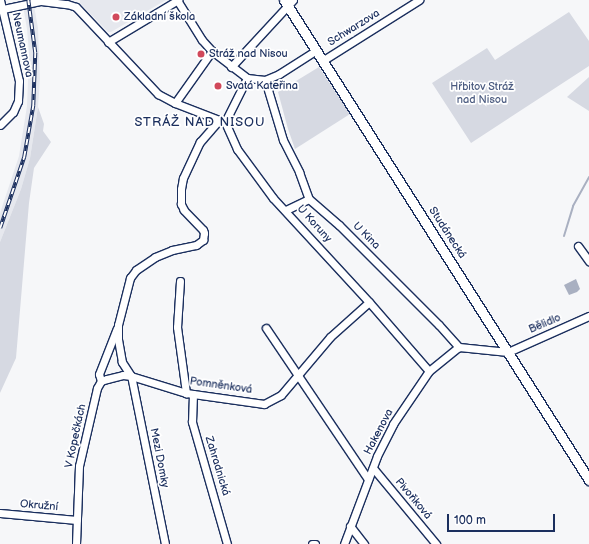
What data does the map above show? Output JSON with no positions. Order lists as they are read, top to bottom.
{
  "streets": {
    "street": [
      "Schwarzova",
      "Neumannova",
      "U Koruny",
      "Studánecká",
      "U Kina",
      "Bělidlo",
      "Pomněnková",
      "Hakenova",
      "V Kopečkách",
      "Mezi Domky",
      "Zahradnická",
      "Pivoňková",
      "Okružní"
    ]
  },
  "crossings": [
    ["Schwarzova", "Studánecká"],
    ["Neumannova", "U Koruny"],
    ["Neumannova", "V Kopečkách"],
    ["U Koruny", "Pomněnková"],
    ["U Koruny", "Hakenova"],
    ["U Koruny", "V Kopečkách"],
    ["Studánecká", "Bělidlo"],
    ["U Kina", "Hakenova"],
    ["Pomněnková", "V Kopečkách"],
    ["Pomněnková", "Mezi Domky"],
    ["Pomněnková", "Zahradnická"],
    ["Hakenova", "Pivoňková"],
    ["V Kopečkách", "Mezi Domky"],
    ["V Kopečkách", "Okružní"]
  ],
  "districts": ["STRÁŽ NAD NISOU"],
  "parks": ["Hřbitov Stráž nad Nisou"],
  "places": ["Základní škola", "Stráž nad Nisou", "Svatá Kateřina"],
  "scale_bar": "100 m"
}
